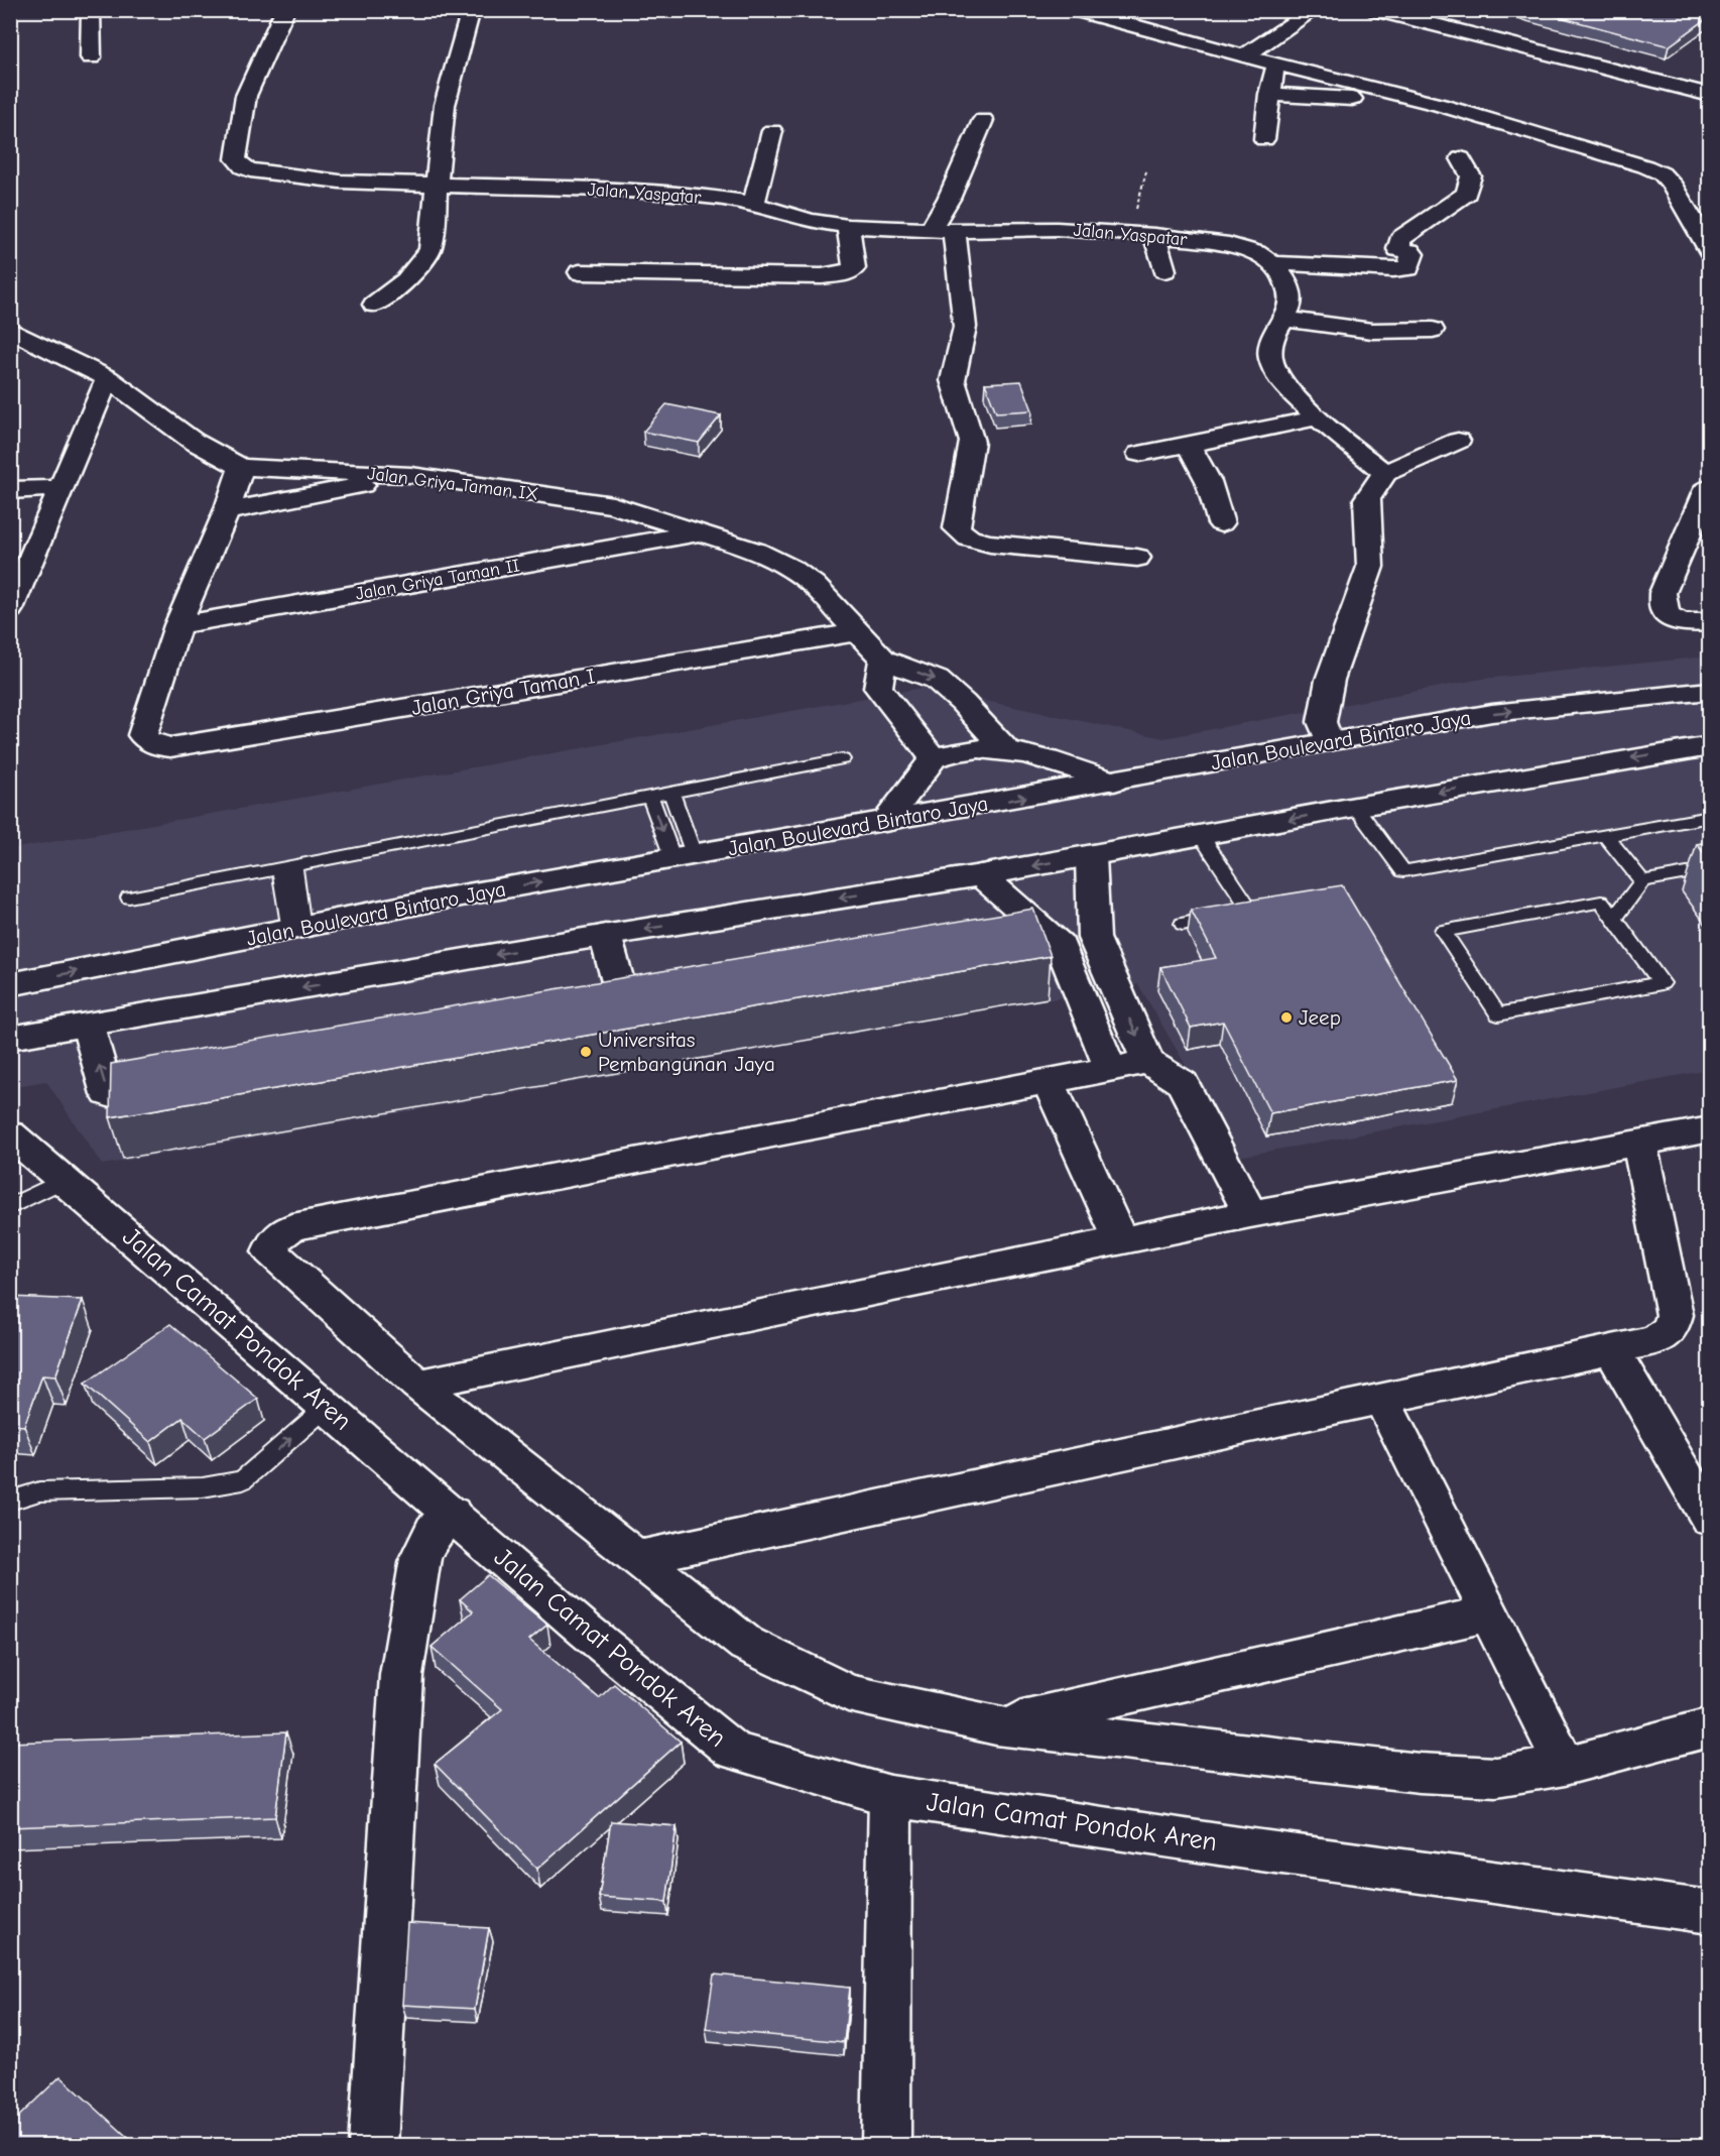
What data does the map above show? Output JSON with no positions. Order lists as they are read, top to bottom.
{
  "streets": {
    "street": [
      "Jalan Yaspatar",
      "Jalan Griya Taman IX",
      "Jalan Griya Taman II",
      "Jalan Griya Taman I",
      "Jalan Boulevard Bintaro Jaya",
      "Jalan Camat Pondok Aren"
    ]
  },
  "crossings": [
    ["Jalan Griya Taman IX", "Jalan Griya Taman II"],
    ["Jalan Griya Taman IX", "Jalan Griya Taman I"],
    ["Jalan Griya Taman II", "Jalan Griya Taman I"]
  ],
  "places": ["Jeep", "Universitas Pembangunan Jaya"]
}
